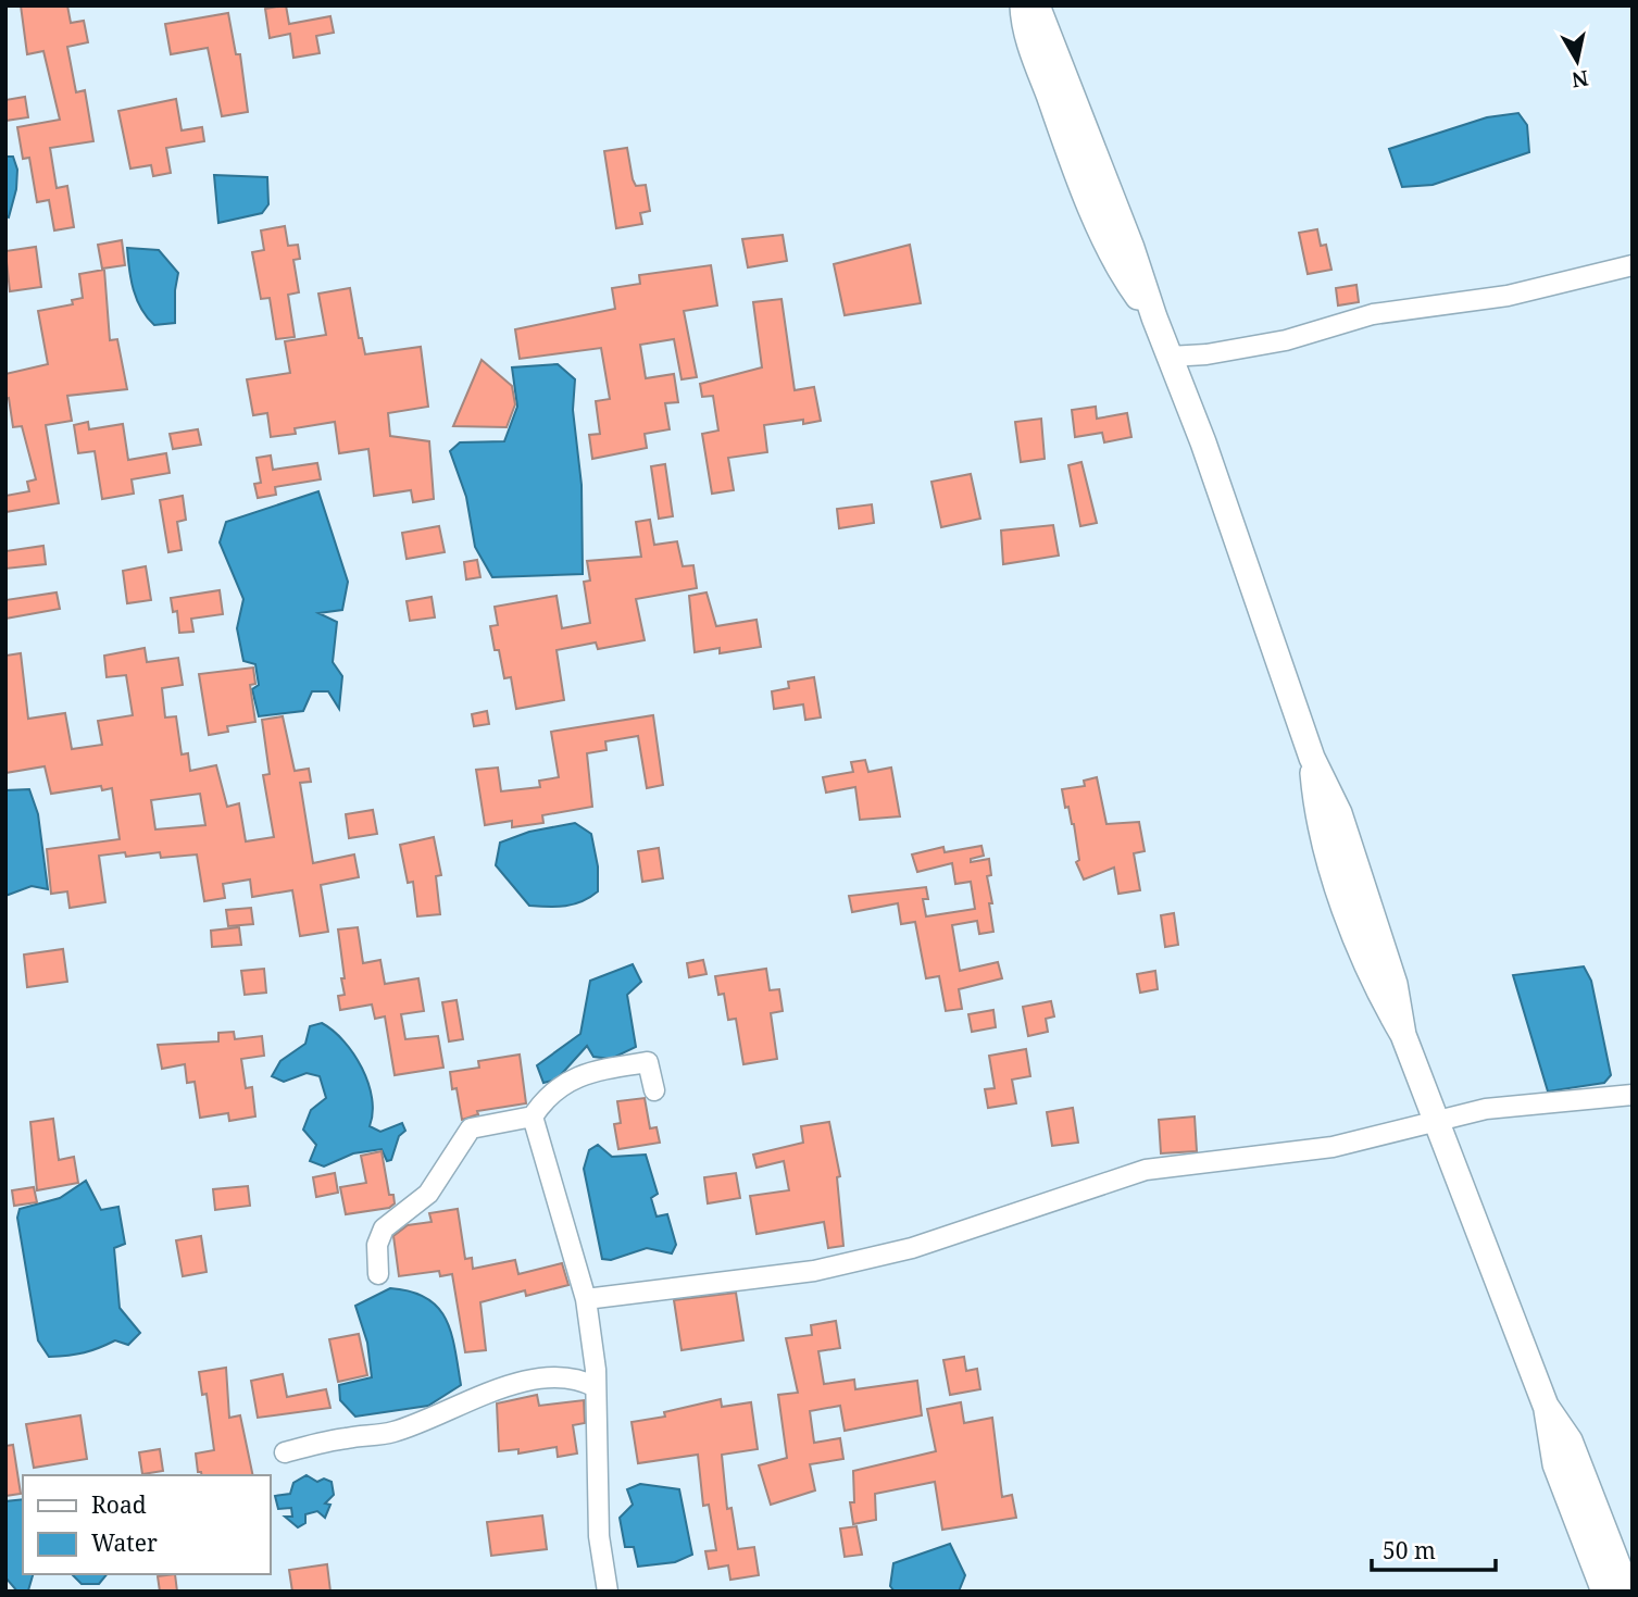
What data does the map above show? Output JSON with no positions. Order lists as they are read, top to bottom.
{
  "legend": ["Road", "Water"],
  "scale_bar": "50 m",
  "north": "bottom"
}
